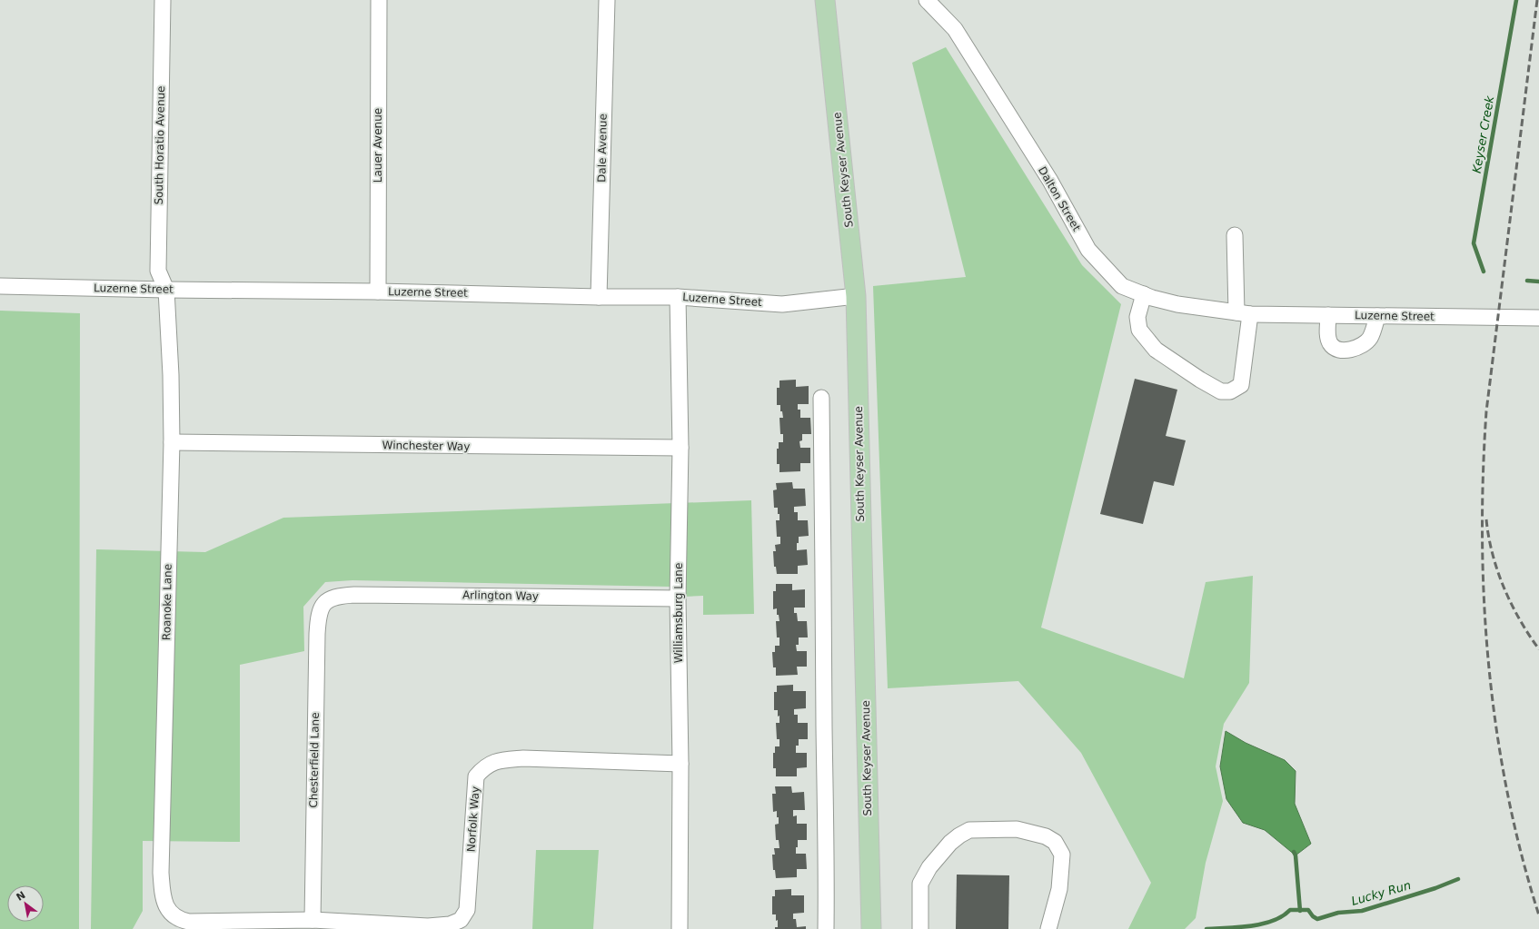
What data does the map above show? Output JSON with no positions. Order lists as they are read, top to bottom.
{
  "streets": {
    "main road": ["South Keyser Avenue"],
    "street": [
      "South Horatio Avenue",
      "Lauer Avenue",
      "Dale Avenue",
      "Dalton Street",
      "Luzerne Street",
      "Winchester Way",
      "Arlington Way",
      "Roanoke Lane",
      "Williamsburg Lane",
      "Chesterfield Lane",
      "Norfolk Way"
    ]
  },
  "crossings": [
    ["South Horatio Avenue", "Luzerne Street"],
    ["South Horatio Avenue", "Roanoke Lane"],
    ["Lauer Avenue", "Luzerne Street"],
    ["Dale Avenue", "Luzerne Street"],
    ["South Keyser Avenue", "Luzerne Street"],
    ["Dalton Street", "Luzerne Street"],
    ["Luzerne Street", "Roanoke Lane"],
    ["Luzerne Street", "Williamsburg Lane"],
    ["Winchester Way", "Roanoke Lane"],
    ["Winchester Way", "Williamsburg Lane"],
    ["Arlington Way", "Williamsburg Lane"],
    ["Arlington Way", "Chesterfield Lane"],
    ["Roanoke Lane", "Norfolk Way"],
    ["Williamsburg Lane", "Norfolk Way"],
    ["Chesterfield Lane", "Norfolk Way"]
  ],
  "water": ["Keyser Creek", "Lucky Run"],
  "north": "top left"
}
